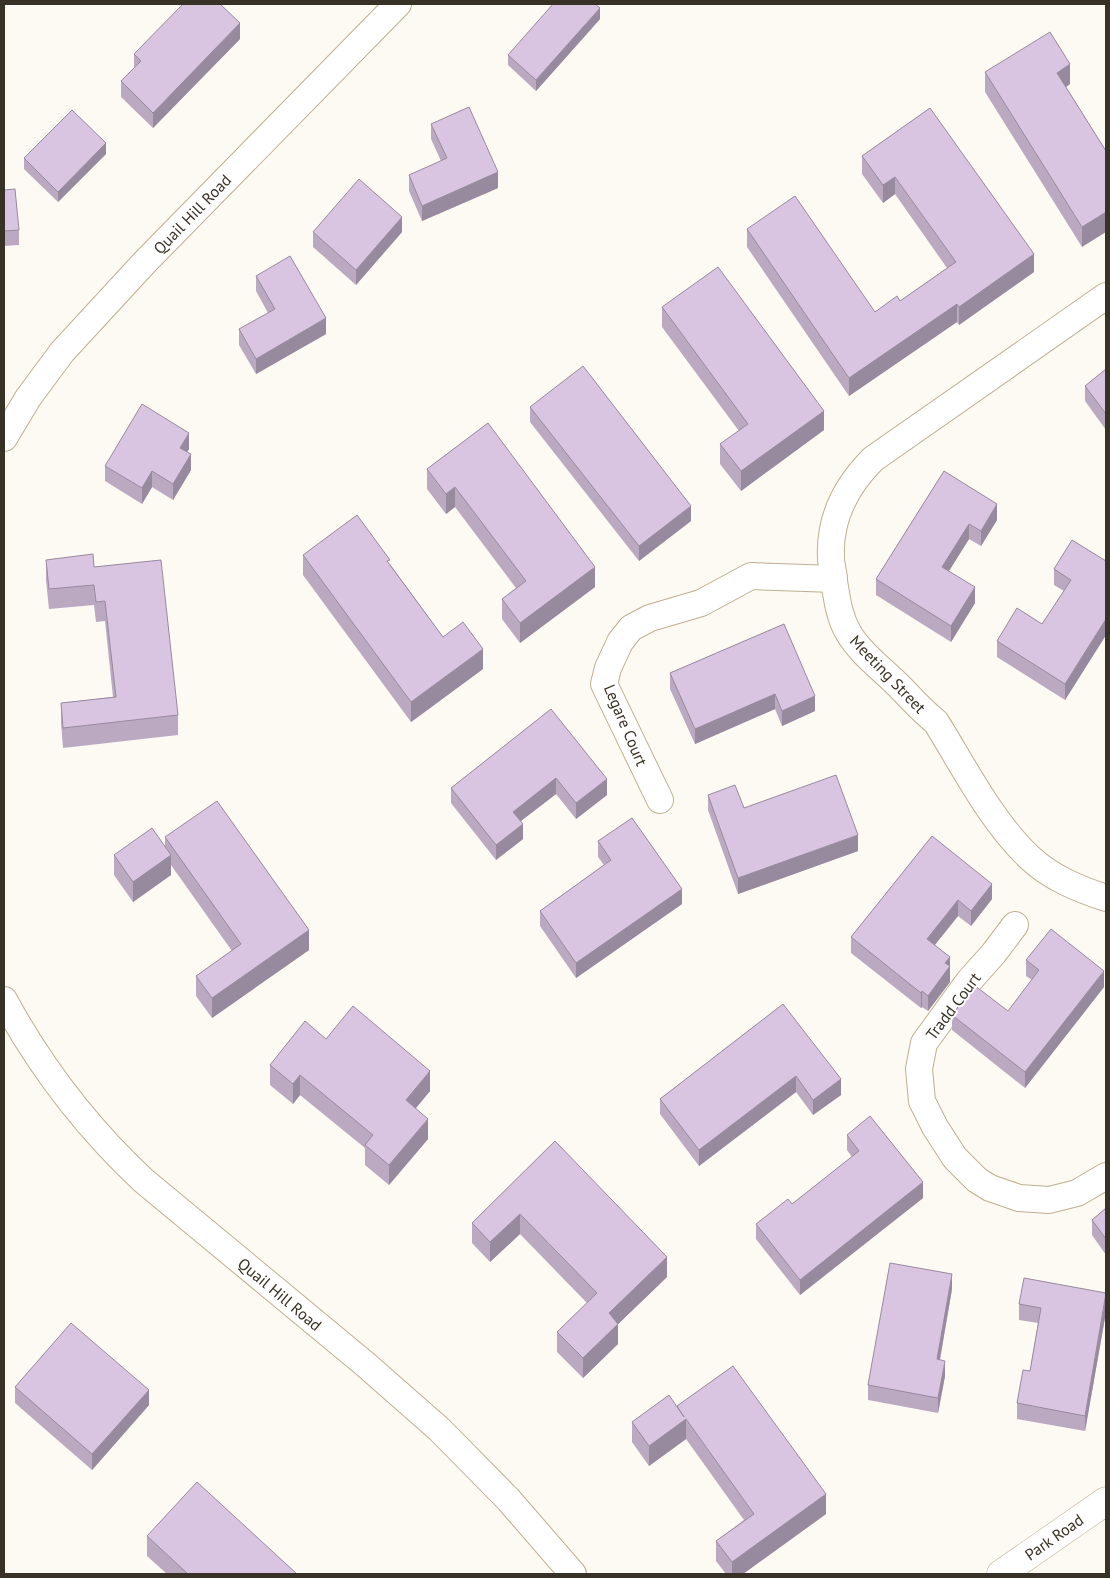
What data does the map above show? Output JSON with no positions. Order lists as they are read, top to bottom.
{
  "streets": {
    "main road": ["Park Road"],
    "street": [
      "Quail Hill Road",
      "Meeting Street",
      "Legare Court",
      "Tradd Court"
    ]
  },
  "crossings": [
    ["Meeting Street", "Legare Court"]
  ]
}
